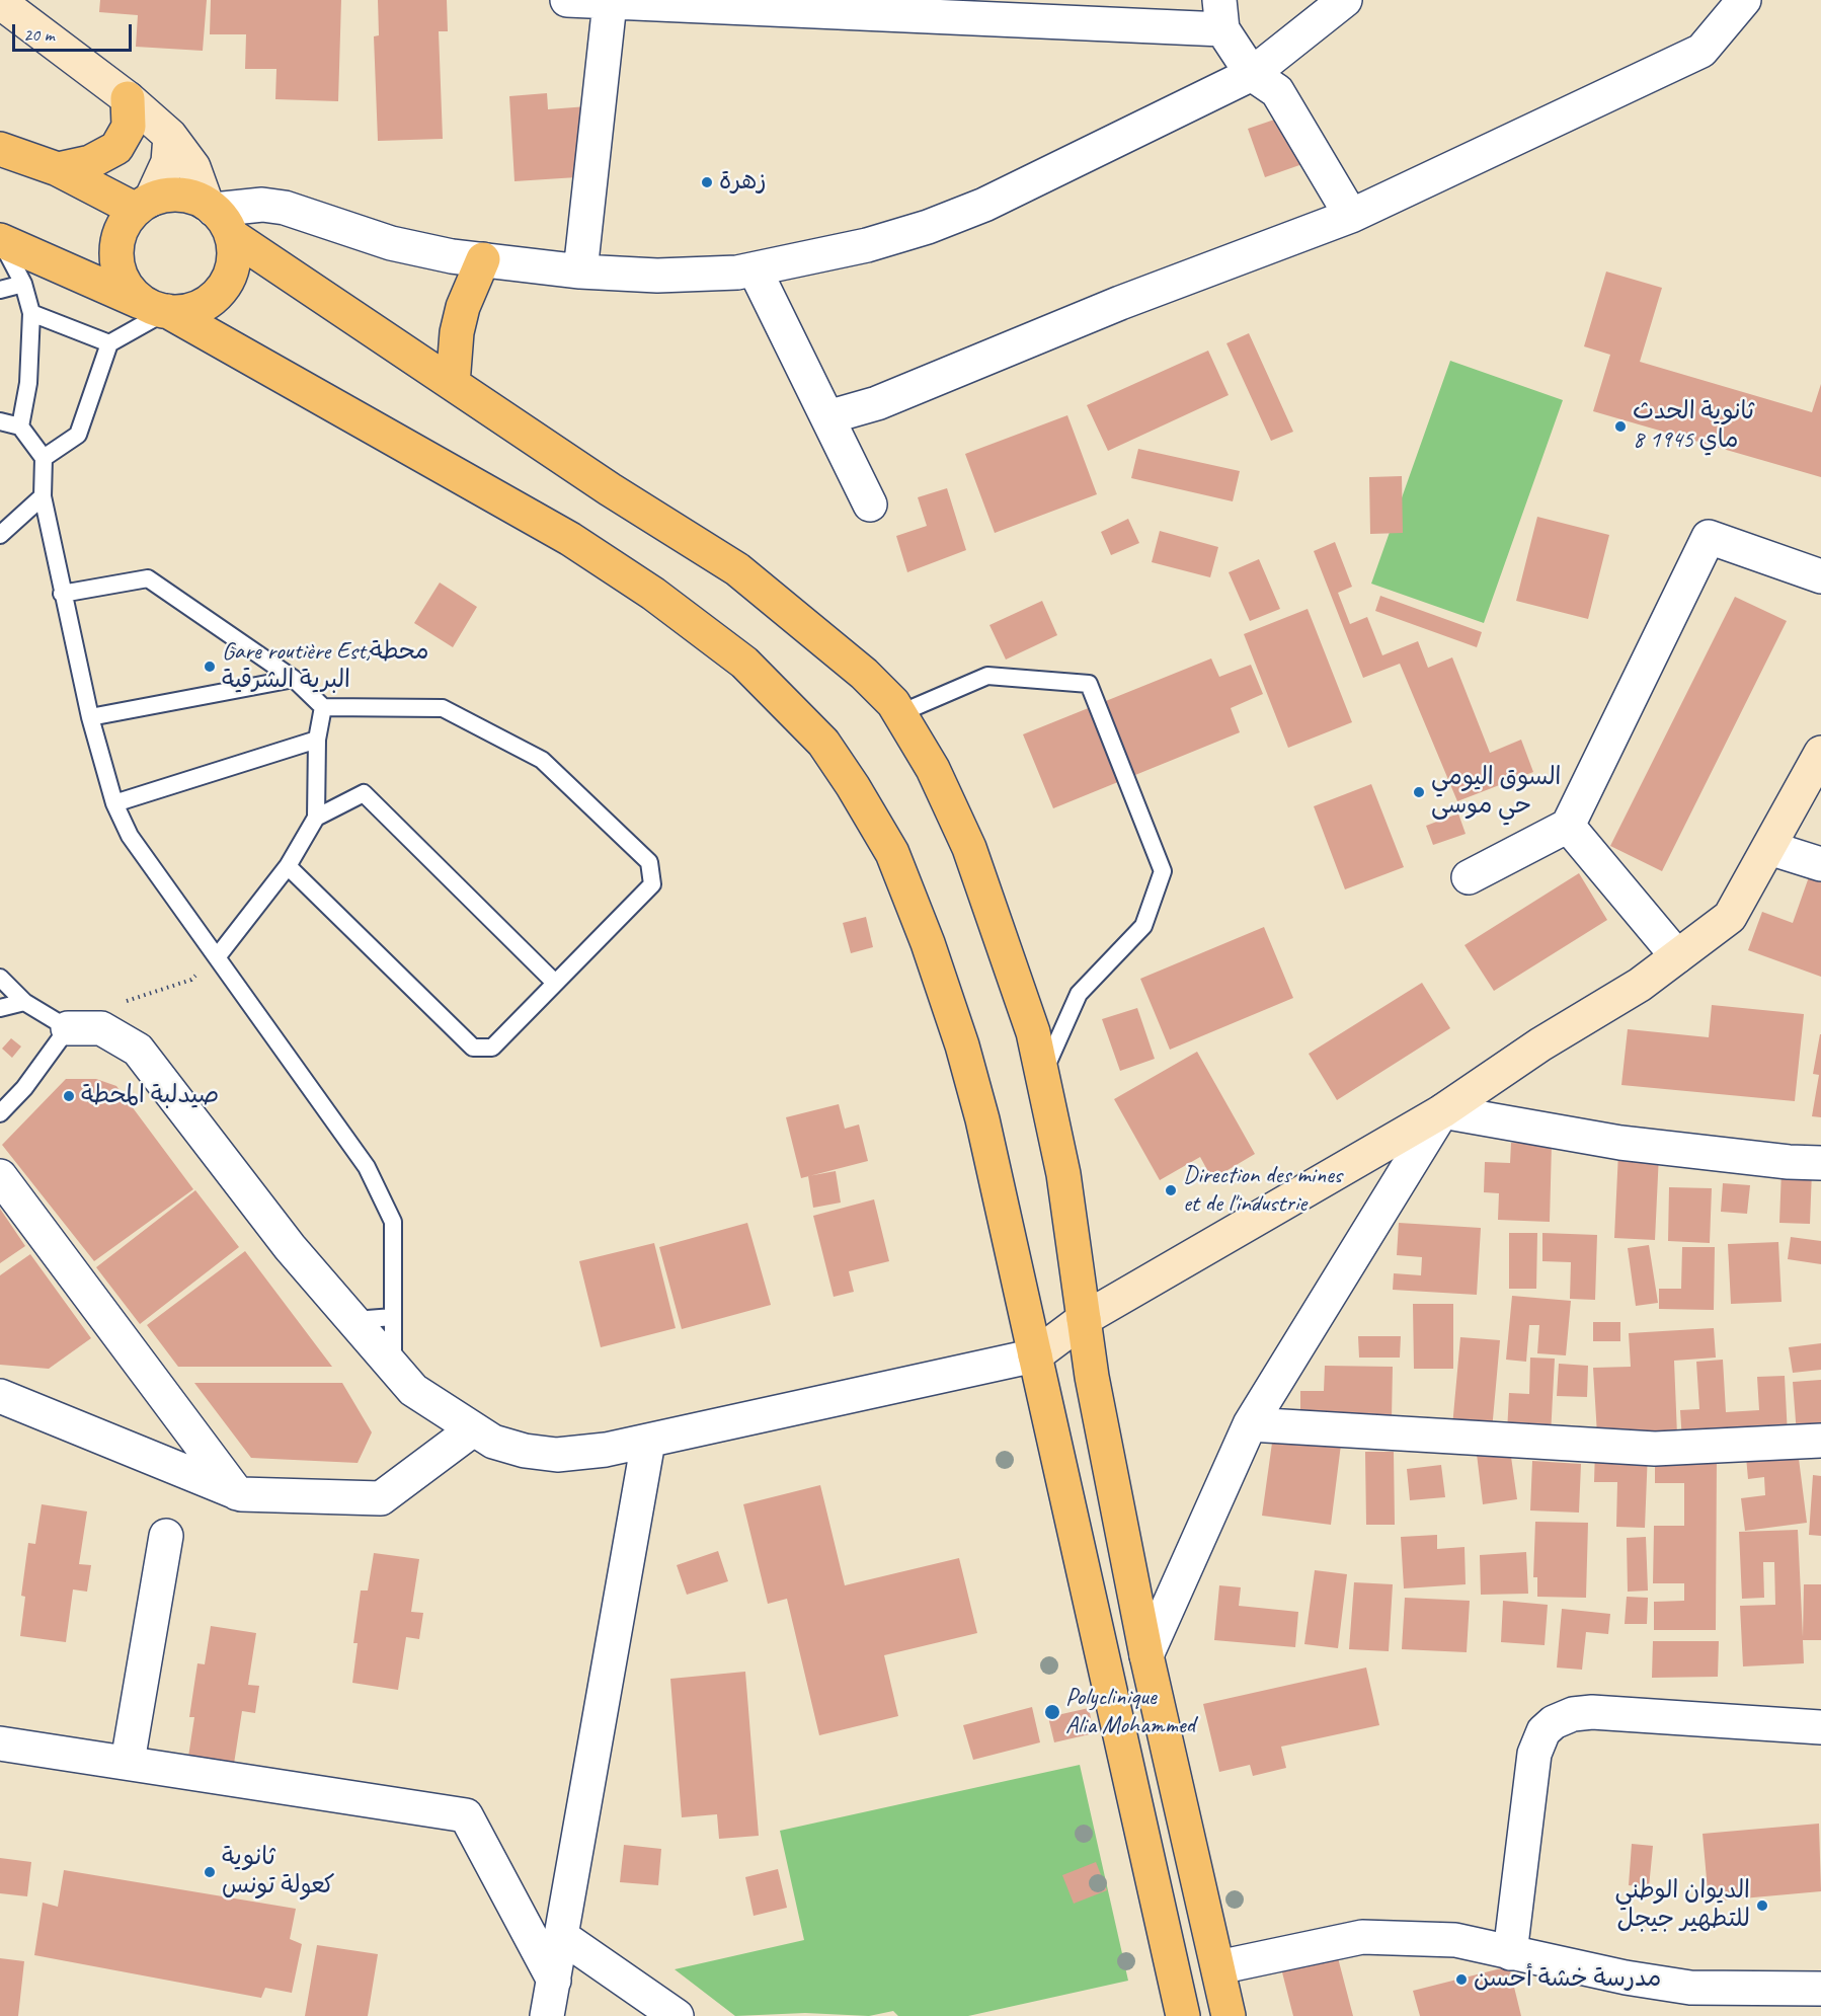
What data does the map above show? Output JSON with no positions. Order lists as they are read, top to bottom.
{
  "places": [
    "زهرة",
    "ثانوية الحدث 8 ماي 1945",
    "Gare routière Est;محطة البرية الشرقية",
    "السوق اليومي حي موسى",
    "صيدلبة المحطة",
    "Direction des mines et de l'industrie",
    "Polyclinique Alia Mohammed",
    "ثانوية كعولة تونس",
    "الديوان الوطني للتطهير جيجل",
    "مدرسة خشة أحسن"
  ],
  "scale_bar": "20 m"
}
